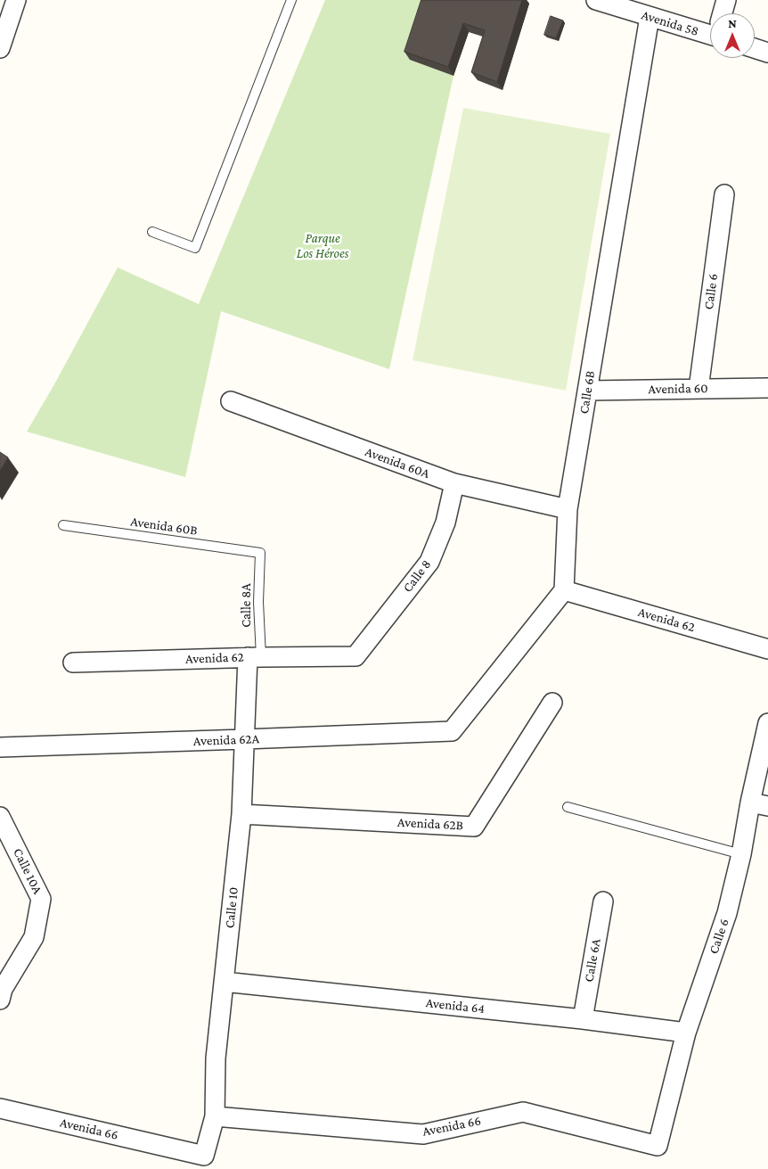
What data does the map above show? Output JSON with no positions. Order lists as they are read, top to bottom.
{
  "streets": {
    "street": [
      "Avenida 58",
      "Calle 6",
      "Avenida 60",
      "Calle 6B",
      "Avenida 60A",
      "Calle 8",
      "Avenida 62",
      "Avenida 62A",
      "Avenida 62B",
      "Calle 10A",
      "Calle 10",
      "Calle 6A",
      "Avenida 64",
      "Avenida 66"
    ],
    "lane": ["Avenida 60B", "Calle 8A"]
  },
  "crossings": [
    ["Avenida 58", "Calle 6B"],
    ["Calle 6", "Avenida 60"],
    ["Calle 6", "Avenida 64"],
    ["Calle 6", "Avenida 66"],
    ["Avenida 60", "Calle 6B"],
    ["Calle 6B", "Avenida 60A"],
    ["Calle 6B", "Avenida 62"],
    ["Calle 6B", "Avenida 62A"],
    ["Avenida 60A", "Calle 8"],
    ["Avenida 60B", "Calle 8A"],
    ["Calle 8", "Avenida 62"],
    ["Calle 8A", "Avenida 62"],
    ["Calle 8A", "Calle 10"],
    ["Avenida 62", "Avenida 62A"],
    ["Avenida 62", "Calle 10"],
    ["Avenida 62A", "Calle 10"],
    ["Avenida 62B", "Calle 10"],
    ["Calle 10", "Avenida 64"],
    ["Calle 10", "Avenida 66"],
    ["Calle 6A", "Avenida 64"]
  ],
  "parks": ["Parque Los Héroes"],
  "north": "top"
}
